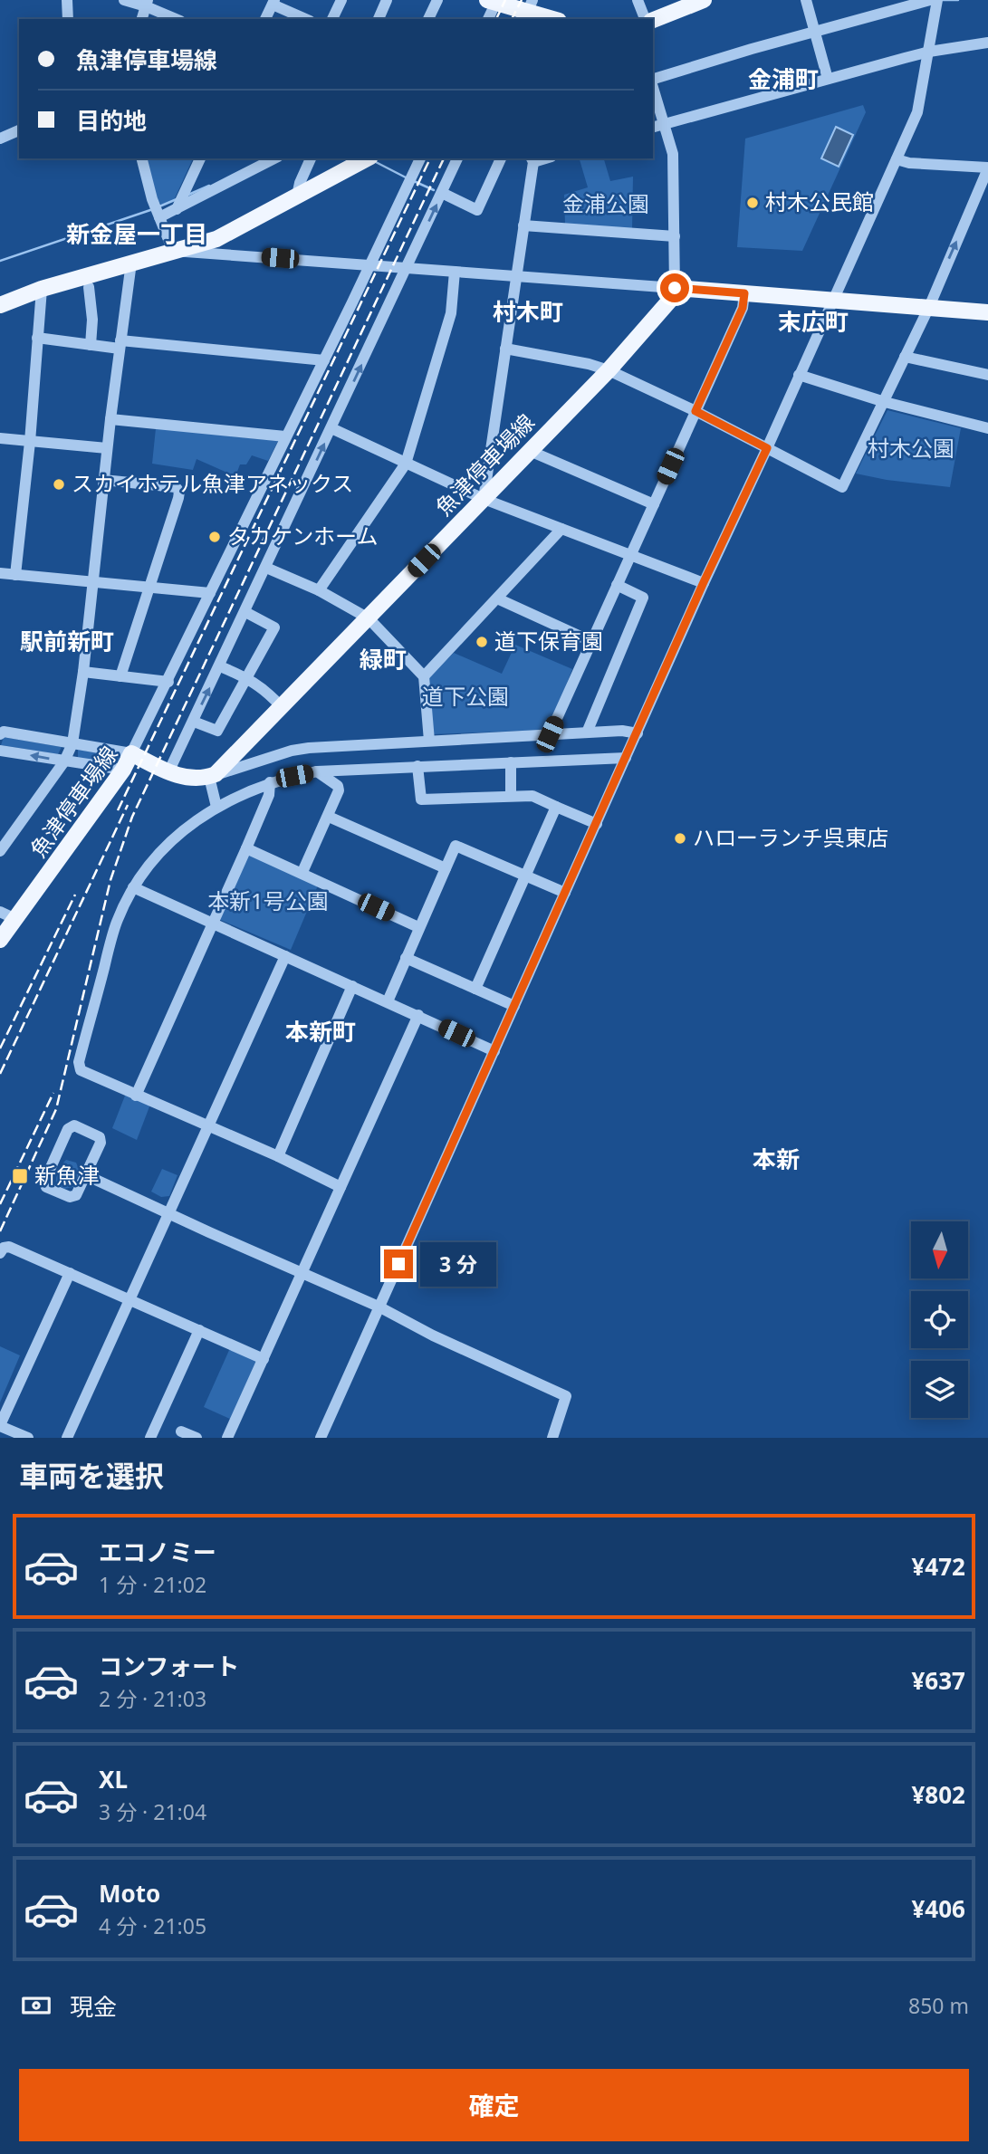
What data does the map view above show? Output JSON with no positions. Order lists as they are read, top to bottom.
{
  "streets": {
    "main road": ["魚津停車場線"]
  },
  "districts": [
    "金浦町",
    "新金屋一丁目",
    "村木町",
    "末広町",
    "駅前新町",
    "緑町",
    "本新町",
    "本新"
  ],
  "parks": [
    "金浦公園",
    "村木公園",
    "道下公園",
    "本新1号公園"
  ],
  "places": {
    "other": [
      "村木公民館",
      "スカイホテル魚津アネックス",
      "タカケンホーム",
      "道下保育園",
      "ハローランチ呉東店"
    ],
    "transit": ["新魚津"]
  },
  "north": "bottom",
  "page": {
    "banner": ["魚津停車場線", "目的地"],
    "bubble": "3 分",
    "heading": "車両を選択",
    "list": [
      {
        "name": "エコノミー",
        "note": "1 分 · 21:02",
        "value": "¥472"
      },
      {
        "name": "コンフォート",
        "note": "2 分 · 21:03",
        "value": "¥637"
      },
      {
        "name": "XL",
        "note": "3 分 · 21:04",
        "value": "¥802"
      },
      {
        "name": "Moto",
        "note": "4 分 · 21:05",
        "value": "¥406"
      }
    ],
    "pay": ["現金", "850 m"],
    "buttons": "確定"
  }
}
